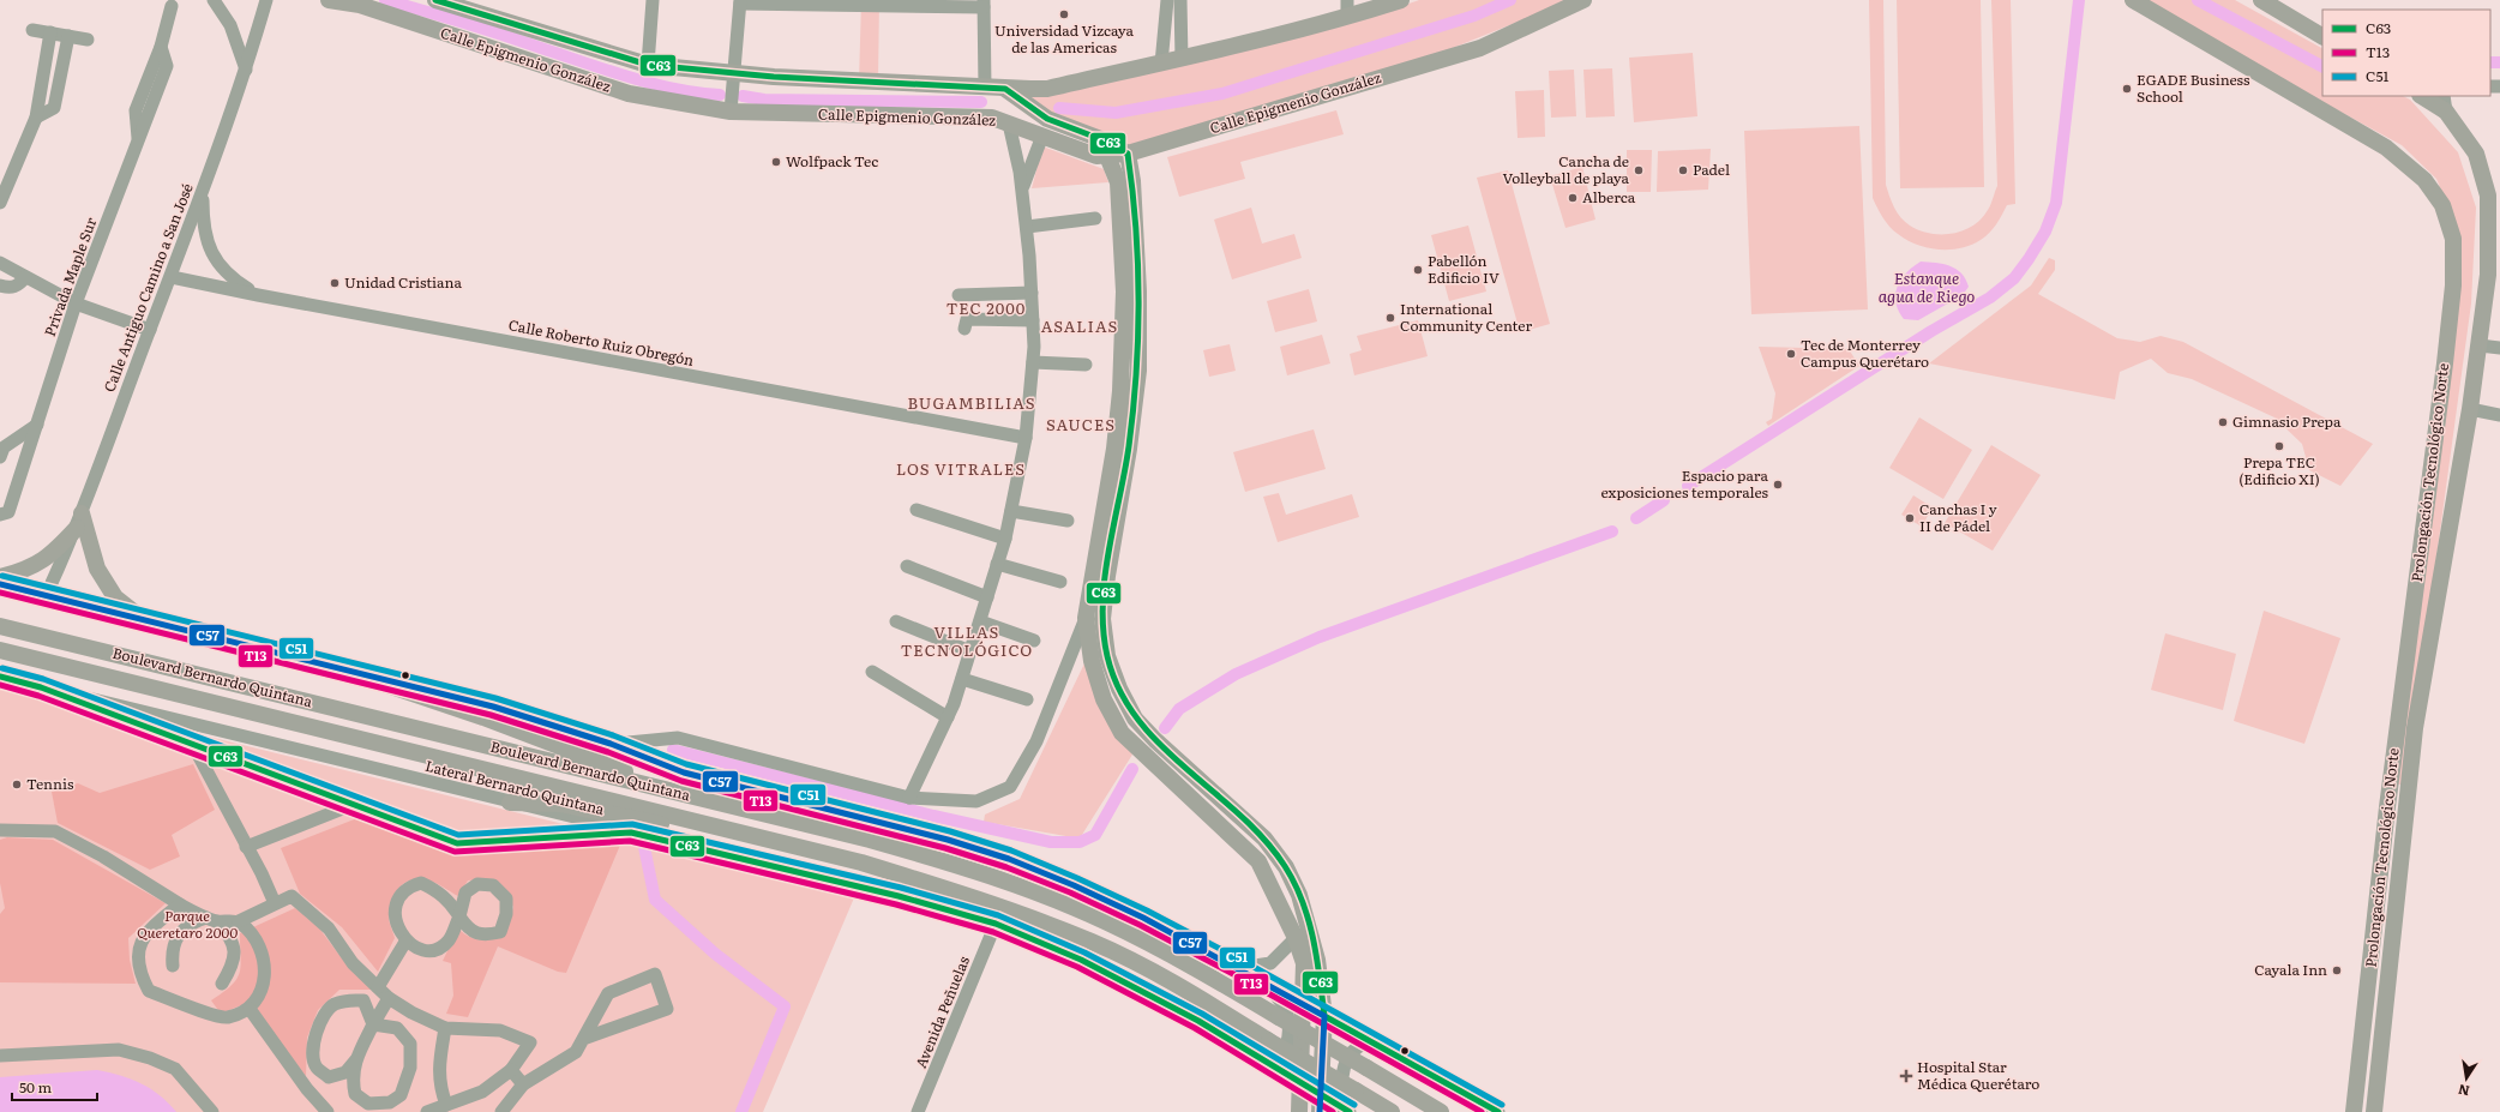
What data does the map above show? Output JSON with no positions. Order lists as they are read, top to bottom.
{
  "streets": {
    "main road": ["Calle Epigmenio González", "Prolongación Tecnológico Norte", "Boulevard Bernardo Quintana"],
    "street": [
      "Privada Maple Sur",
      "Calle Antiguo Camino a San José",
      "Calle Roberto Ruiz Obregón",
      "Lateral Bernardo Quintana",
      "Avenida Peñuelas"
    ]
  },
  "crossings": [
    ["Calle Antiguo Camino a San José", "Calle Roberto Ruiz Obregón"]
  ],
  "districts": [
    "TEC 2000",
    "ASALIAS",
    "BUGAMBILIAS",
    "SAUCES",
    "LOS VITRALES",
    "VILLAS TECNOLÓGICO"
  ],
  "water": ["Estanque agua de Riego"],
  "parks": ["Parque Queretaro 2000"],
  "places": {
    "other": [
      "Universidad Vizcaya de las Americas",
      "EGADE Business School",
      "Wolfpack Tec",
      "Cancha de Volleyball de playa",
      "Padel",
      "Alberca",
      "Pabellón Edificio IV",
      "Unidad Cristiana",
      "International Community Center",
      "Tec de Monterrey Campus Querétaro",
      "Gimnasio Prepa",
      "Prepa TEC (Edificio XI)",
      "Espacio para exposiciones temporales",
      "Canchas I y II de Pádel",
      "Tennis",
      "Cayala Inn"
    ],
    "health": ["Hospital Star Médica Querétaro"]
  },
  "lines": [
    "transit line C63",
    "transit line C51",
    "transit line C57",
    "transit line T13"
  ],
  "legend": ["C63", "T13", "C51"],
  "scale_bar": "50 m",
  "north": "bottom"
}
